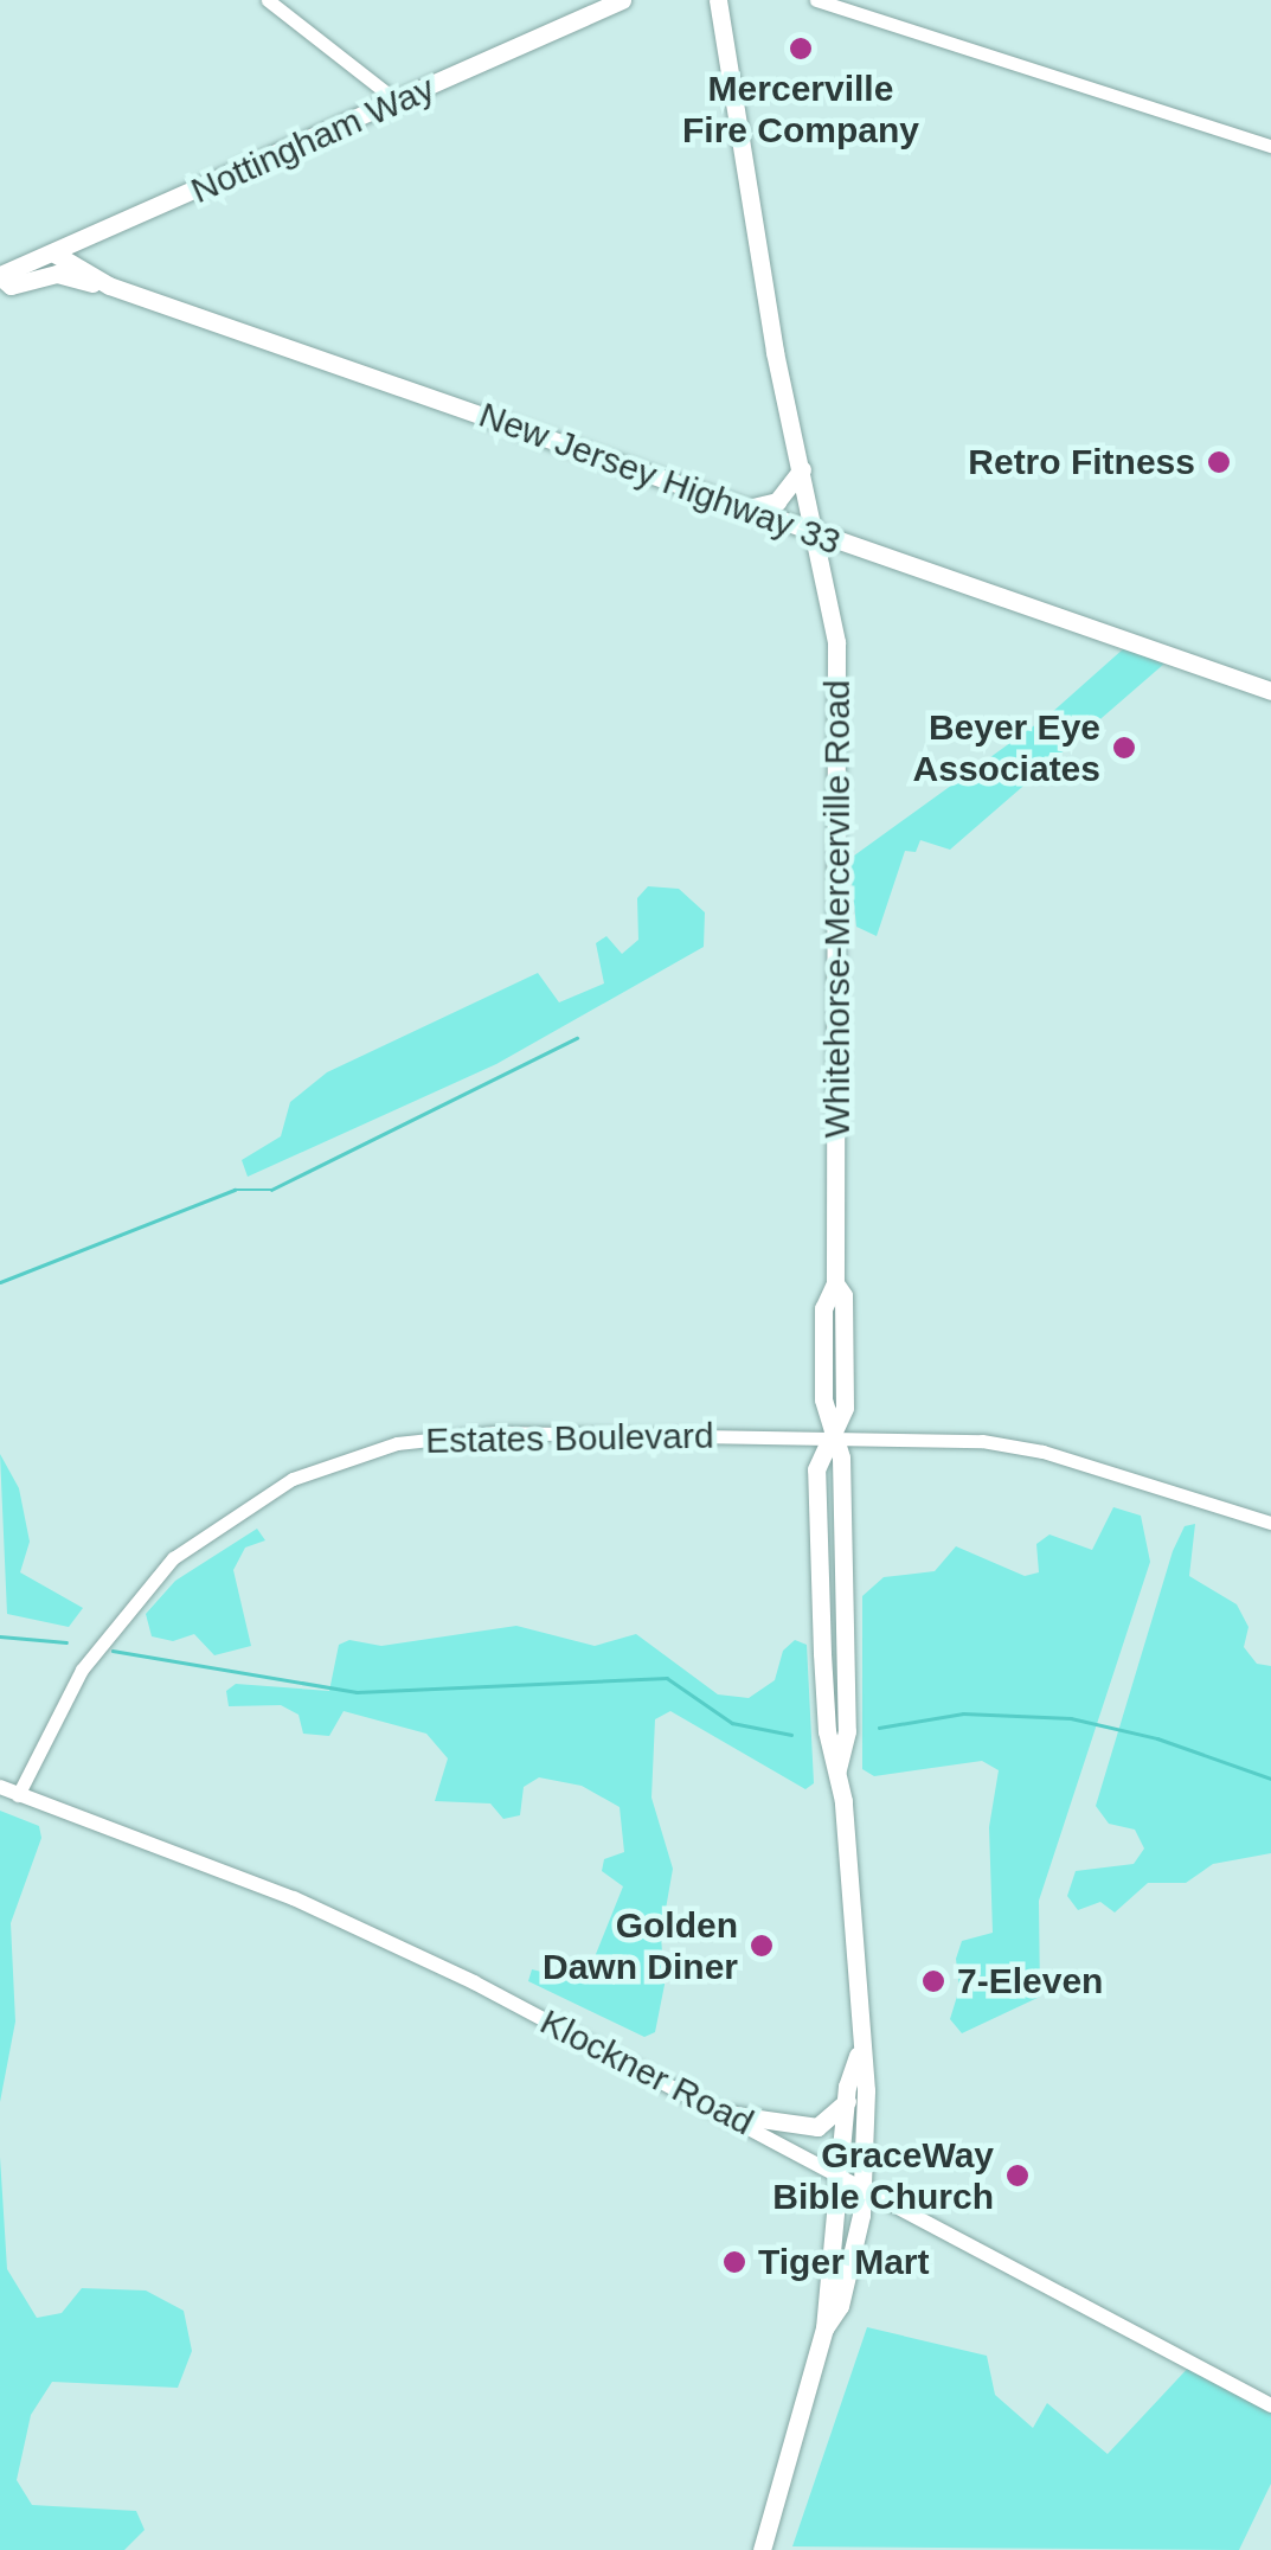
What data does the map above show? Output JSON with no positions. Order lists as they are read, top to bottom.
{
  "streets": {
    "main road": [
      "Nottingham Way",
      "New Jersey Highway 33",
      "Whitehorse-Mercerville Road",
      "Klockner Road"
    ],
    "street": ["Estates Boulevard"]
  },
  "crossings": [
    ["Nottingham Way", "New Jersey Highway 33"],
    ["New Jersey Highway 33", "Whitehorse-Mercerville Road"],
    ["Whitehorse-Mercerville Road", "Estates Boulevard"],
    ["Whitehorse-Mercerville Road", "Klockner Road"],
    ["Estates Boulevard", "Klockner Road"]
  ],
  "places": [
    "Mercerville Fire Company",
    "Retro Fitness",
    "Beyer Eye Associates",
    "Golden Dawn Diner",
    "7-Eleven",
    "GraceWay Bible Church",
    "Tiger Mart"
  ]
}
